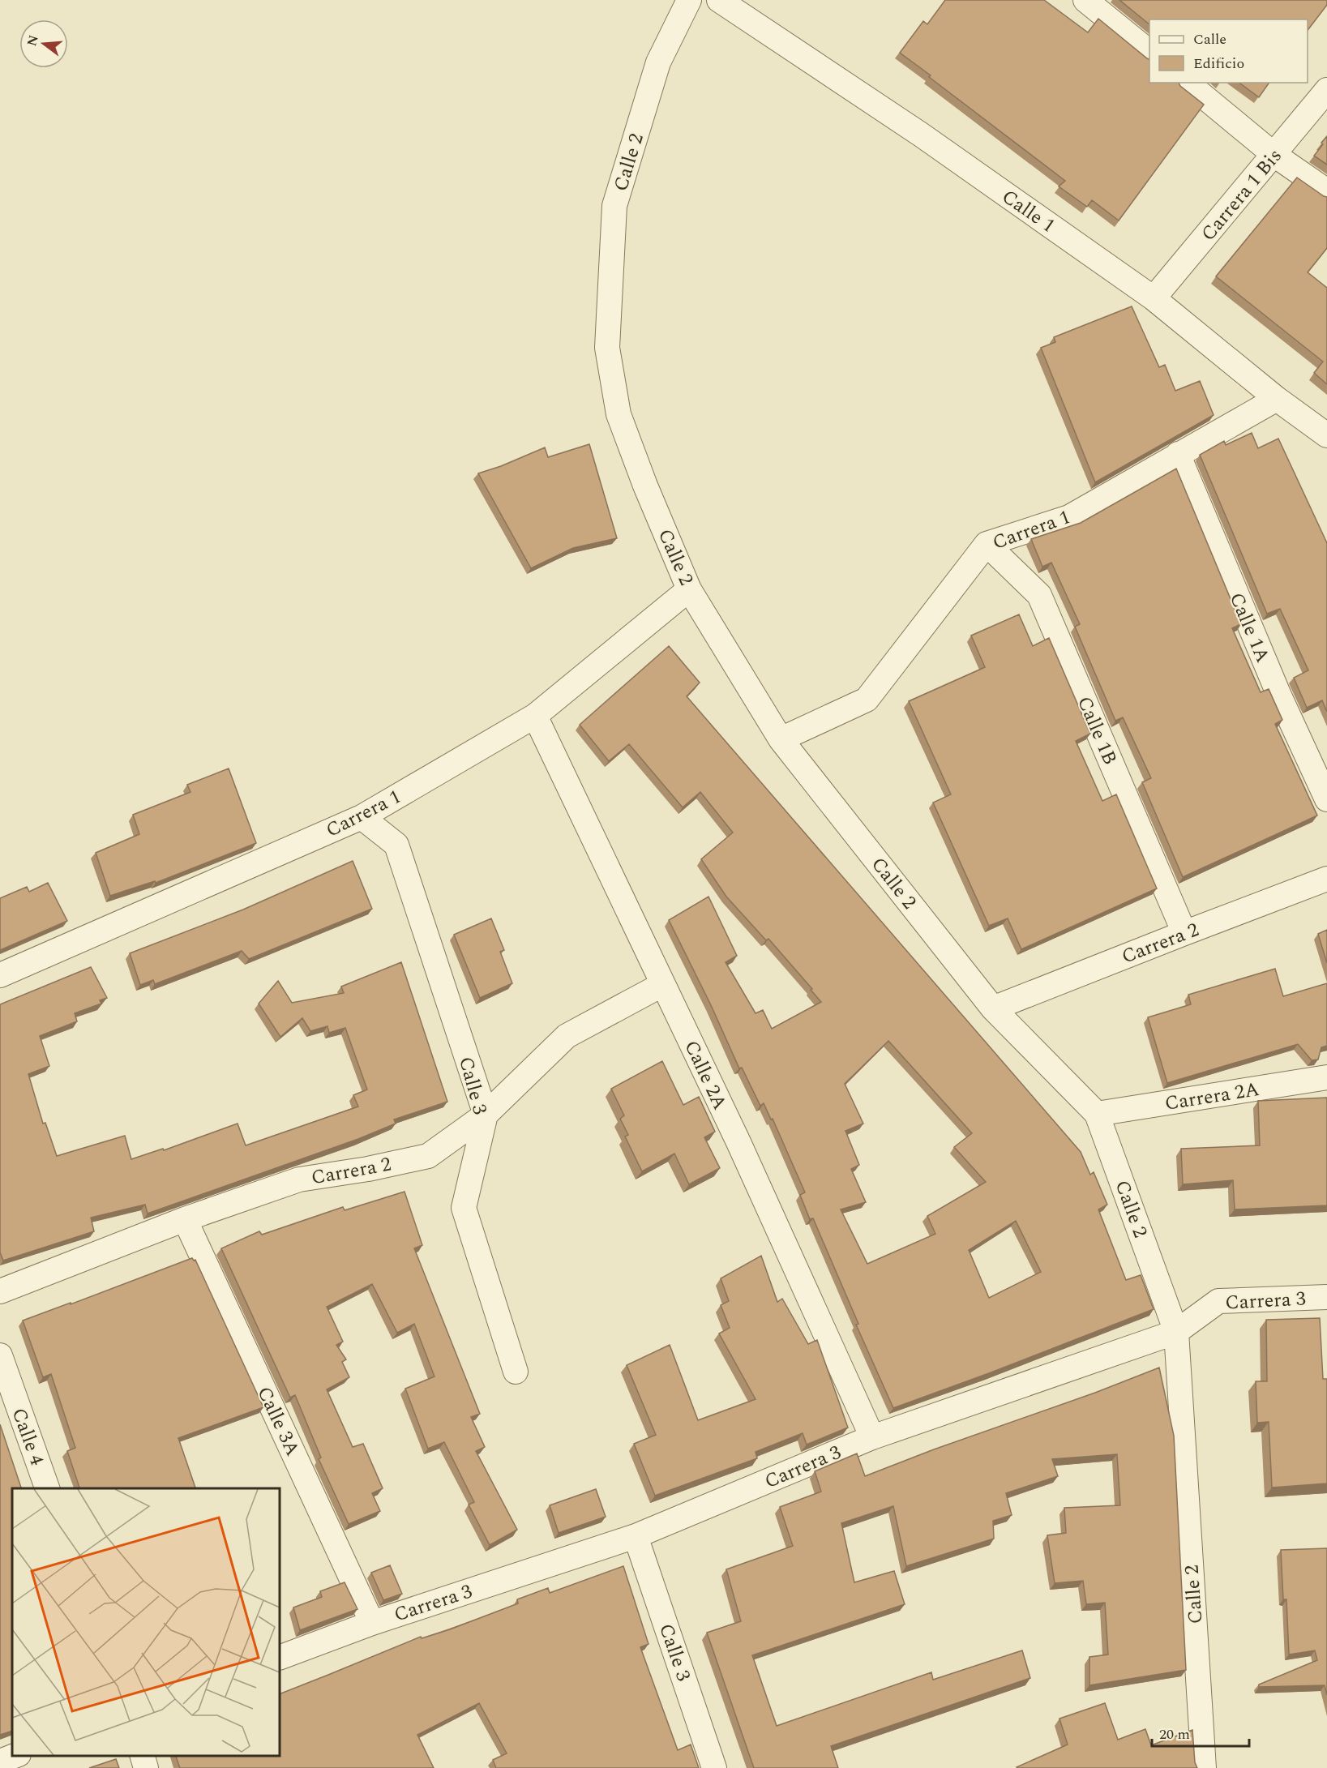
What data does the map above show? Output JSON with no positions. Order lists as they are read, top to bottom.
{
  "streets": {
    "street": [
      "Calle 2",
      "Carrera 1 Bis",
      "Calle 1",
      "Carrera 1",
      "Calle 1A",
      "Calle 1B",
      "Carrera 2",
      "Calle 2A",
      "Calle 3",
      "Carrera 2A",
      "Carrera 3",
      "Calle 3A",
      "Calle 4"
    ]
  },
  "crossings": [
    ["Calle 2", "Carrera 1"],
    ["Calle 2", "Carrera 2"],
    ["Calle 2", "Carrera 2A"],
    ["Calle 2", "Carrera 3"],
    ["Carrera 1 Bis", "Calle 1"],
    ["Calle 1", "Carrera 1"],
    ["Carrera 1", "Calle 1A"],
    ["Carrera 1", "Calle 1B"],
    ["Carrera 1", "Calle 2A"],
    ["Carrera 1", "Calle 3"],
    ["Calle 1B", "Carrera 2"],
    ["Carrera 2", "Calle 2A"],
    ["Carrera 2", "Calle 3"],
    ["Carrera 2", "Calle 3A"],
    ["Calle 2A", "Carrera 3"],
    ["Calle 3", "Carrera 3"],
    ["Carrera 3", "Calle 3A"]
  ],
  "legend": ["Calle", "Edificio"],
  "scale_bar": "20 m",
  "north": "left"
}
